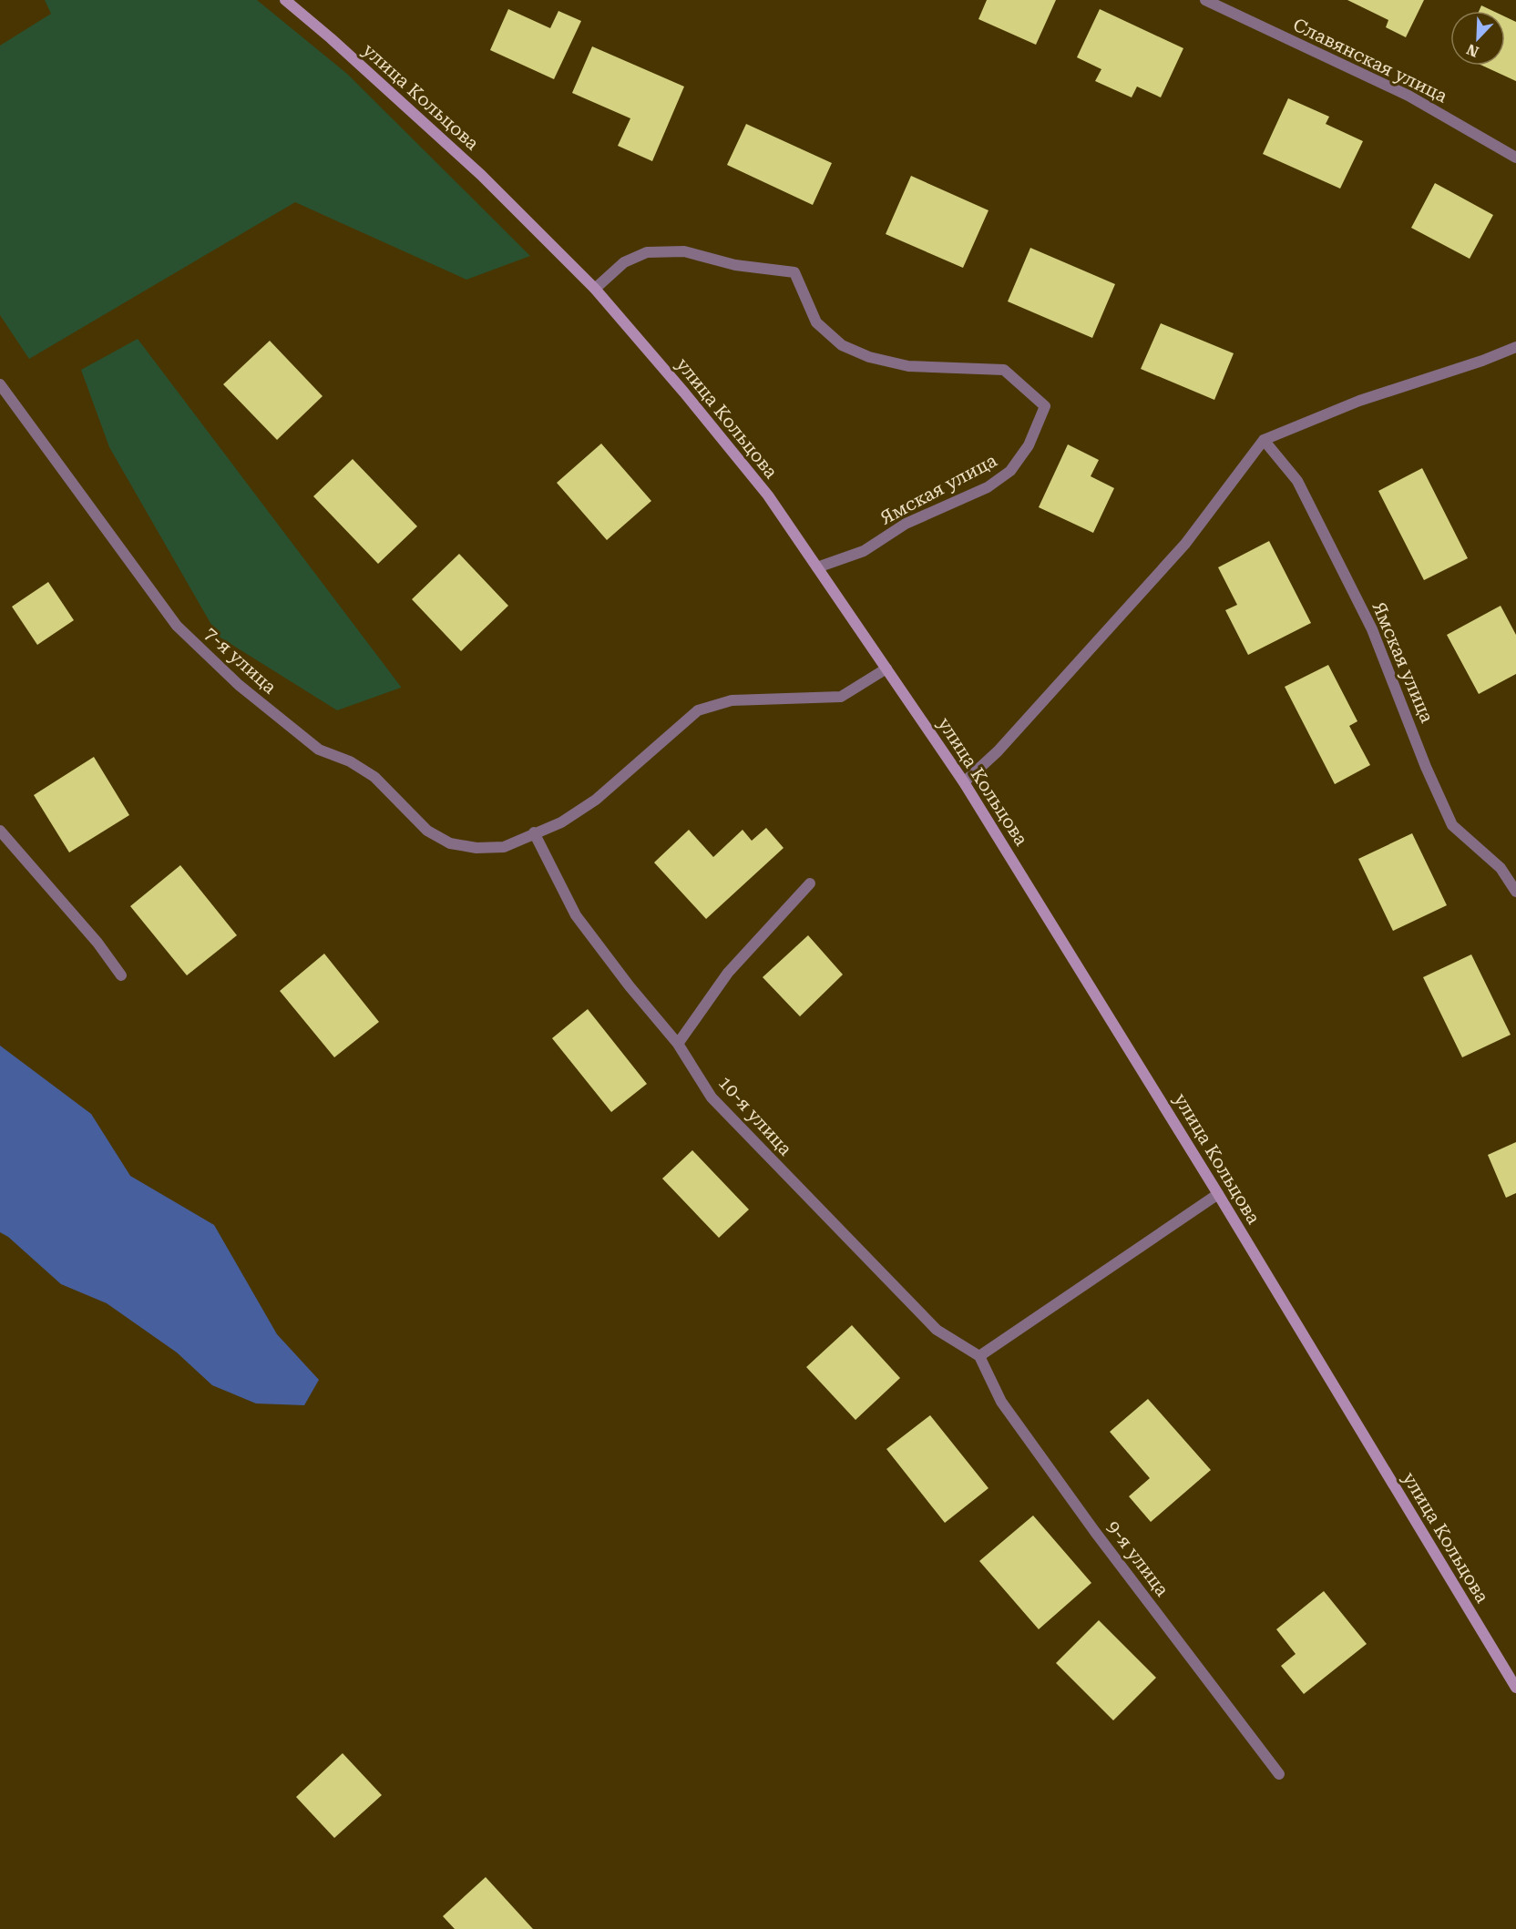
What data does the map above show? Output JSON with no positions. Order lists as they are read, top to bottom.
{
  "streets": {
    "main road": ["улица Кольцова"],
    "street": [
      "Славянская улица",
      "Ямская улица",
      "7-я улица",
      "10-я улица",
      "9-я улица"
    ]
  },
  "crossings": [
    ["улица Кольцова", "Ямская улица"],
    ["улица Кольцова", "7-я улица"],
    ["7-я улица", "10-я улица"],
    ["10-я улица", "9-я улица"]
  ],
  "north": "bottom left"
}
